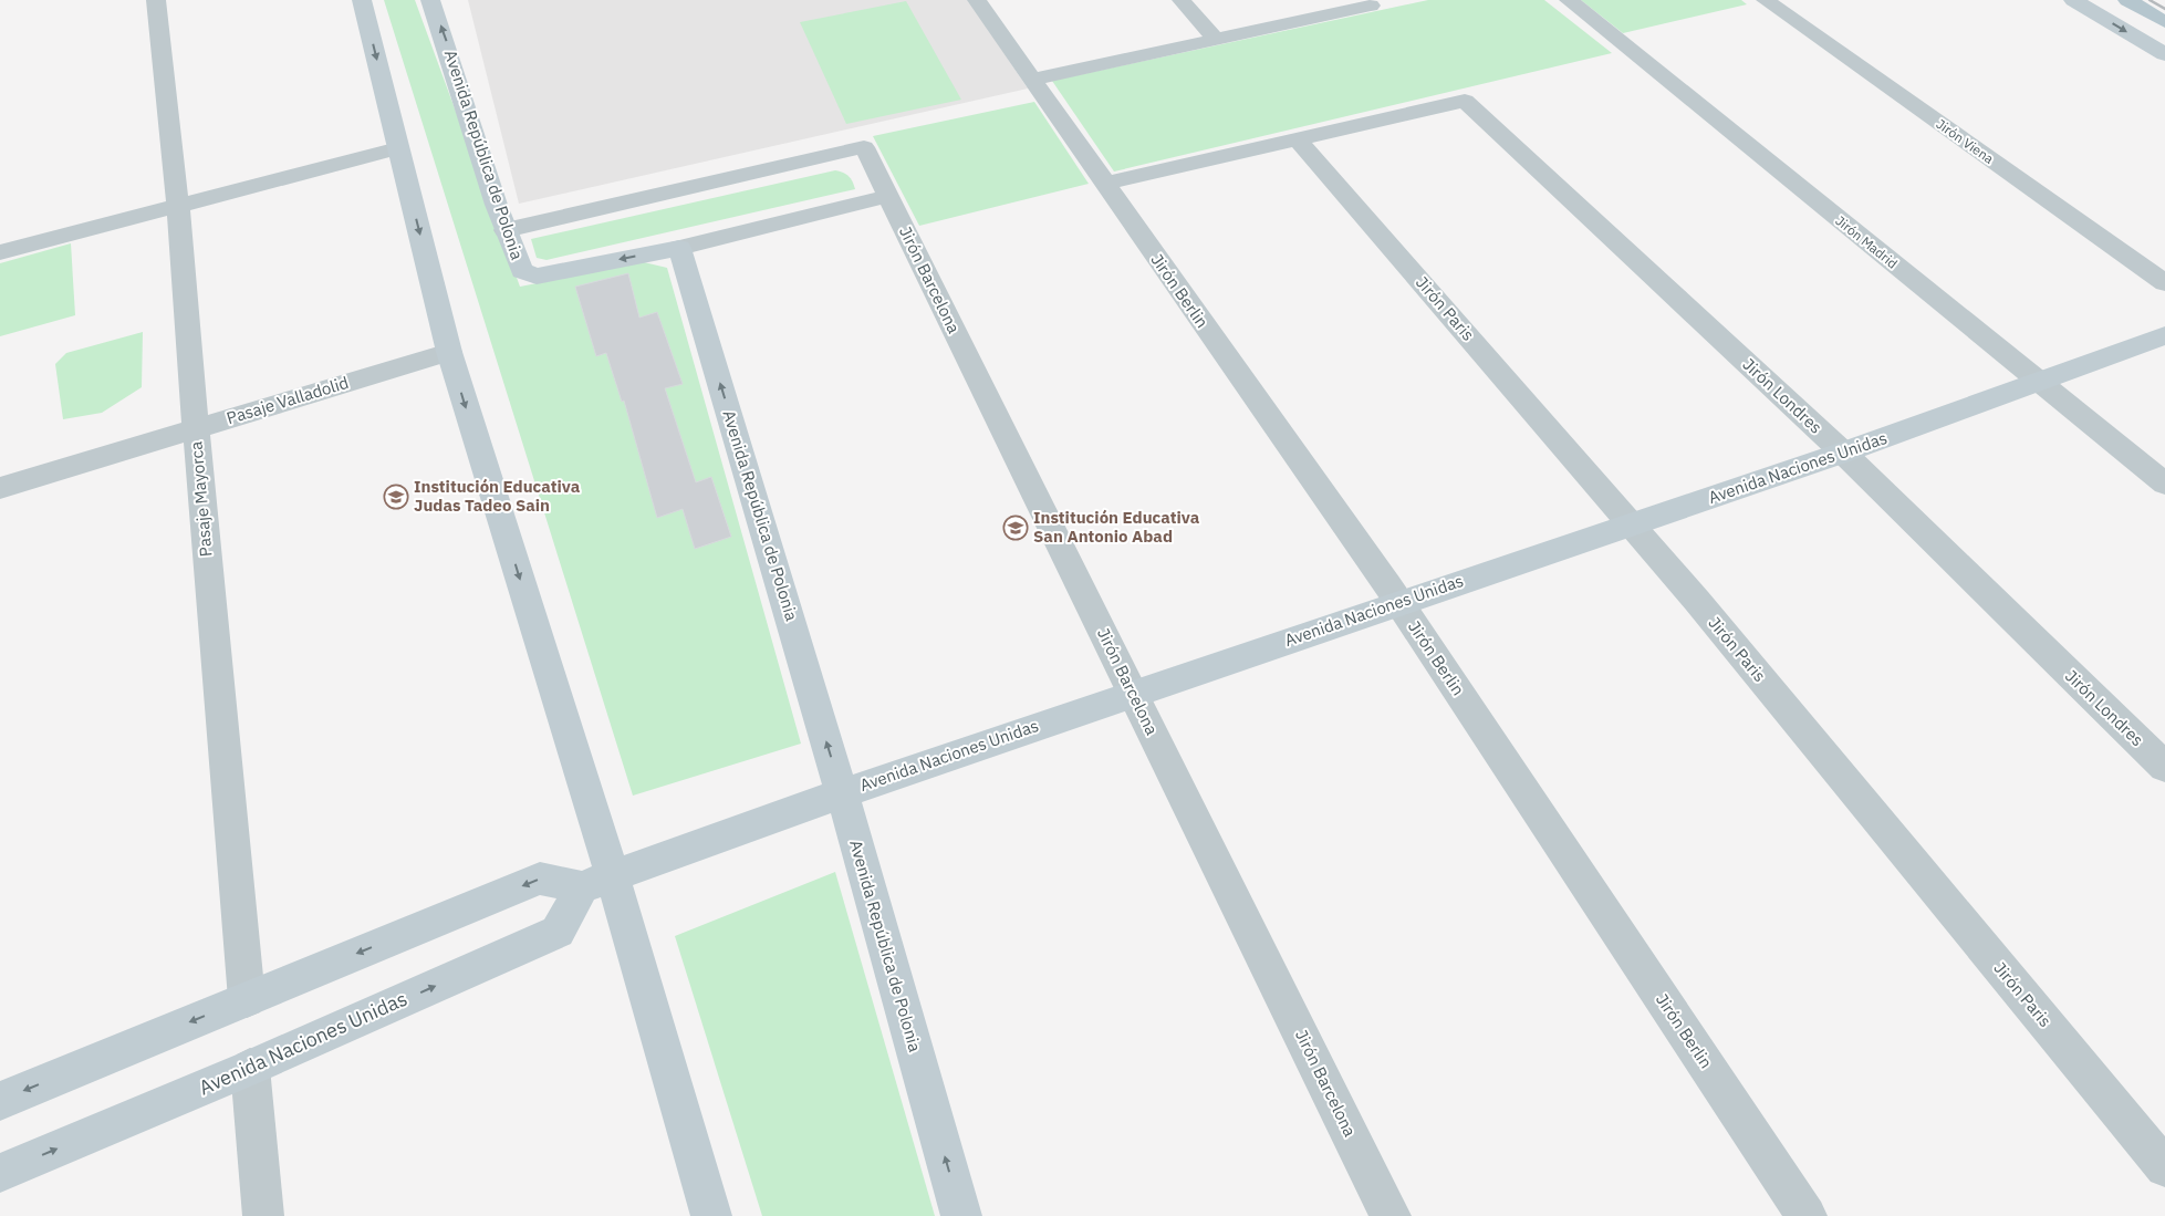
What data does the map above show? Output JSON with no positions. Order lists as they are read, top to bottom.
{
  "streets": {
    "main road": ["Avenida República de Polonia", "Avenida Naciones Unidas"],
    "street": [
      "Jirón Viena",
      "Jirón Madrid",
      "Jirón Barcelona",
      "Jirón Berlin",
      "Jirón Paris",
      "Jirón Londres",
      "Pasaje Valladolid",
      "Pasaje Mayorca"
    ]
  },
  "crossings": [
    ["Avenida República de Polonia", "Jirón Barcelona"],
    ["Avenida República de Polonia", "Avenida Naciones Unidas"],
    ["Jirón Madrid", "Avenida Naciones Unidas"],
    ["Jirón Barcelona", "Avenida Naciones Unidas"],
    ["Jirón Berlin", "Avenida Naciones Unidas"],
    ["Jirón Paris", "Jirón Londres"],
    ["Jirón Paris", "Avenida Naciones Unidas"],
    ["Jirón Londres", "Avenida Naciones Unidas"],
    ["Pasaje Valladolid", "Pasaje Mayorca"]
  ],
  "places": {
    "school or university": ["Institución Educativa Judas Tadeo Sain", "Institución Educativa San Antonio Abad"]
  }
}
